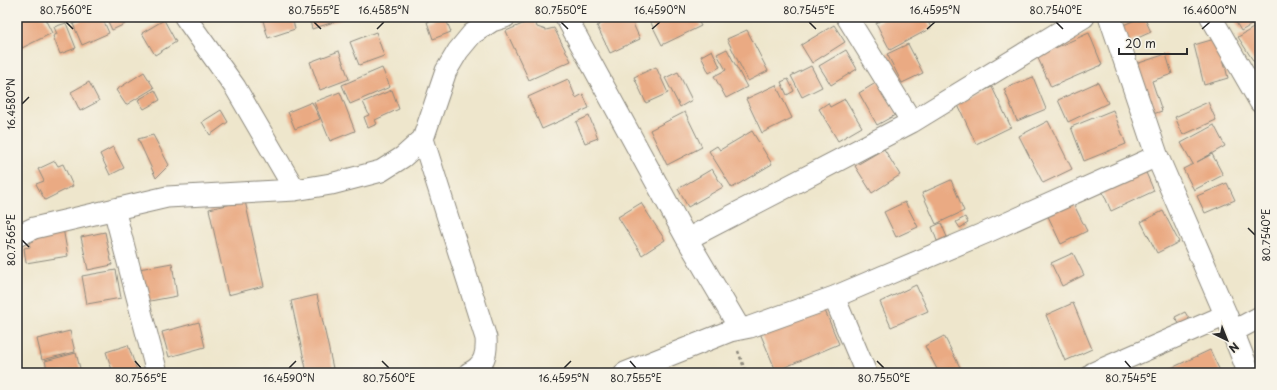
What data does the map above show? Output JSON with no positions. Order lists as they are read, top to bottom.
{
  "scale_bar": "20 m",
  "north": "bottom right",
  "coordinates": [
    "80.7560°E",
    "80.7555°E",
    "16.4585°N",
    "80.7550°E",
    "16.4590°N",
    "80.7545°E",
    "16.4595°N",
    "80.7540°E",
    "16.4600°N",
    "16.4580°N",
    "80.7565°E"
  ]
}
